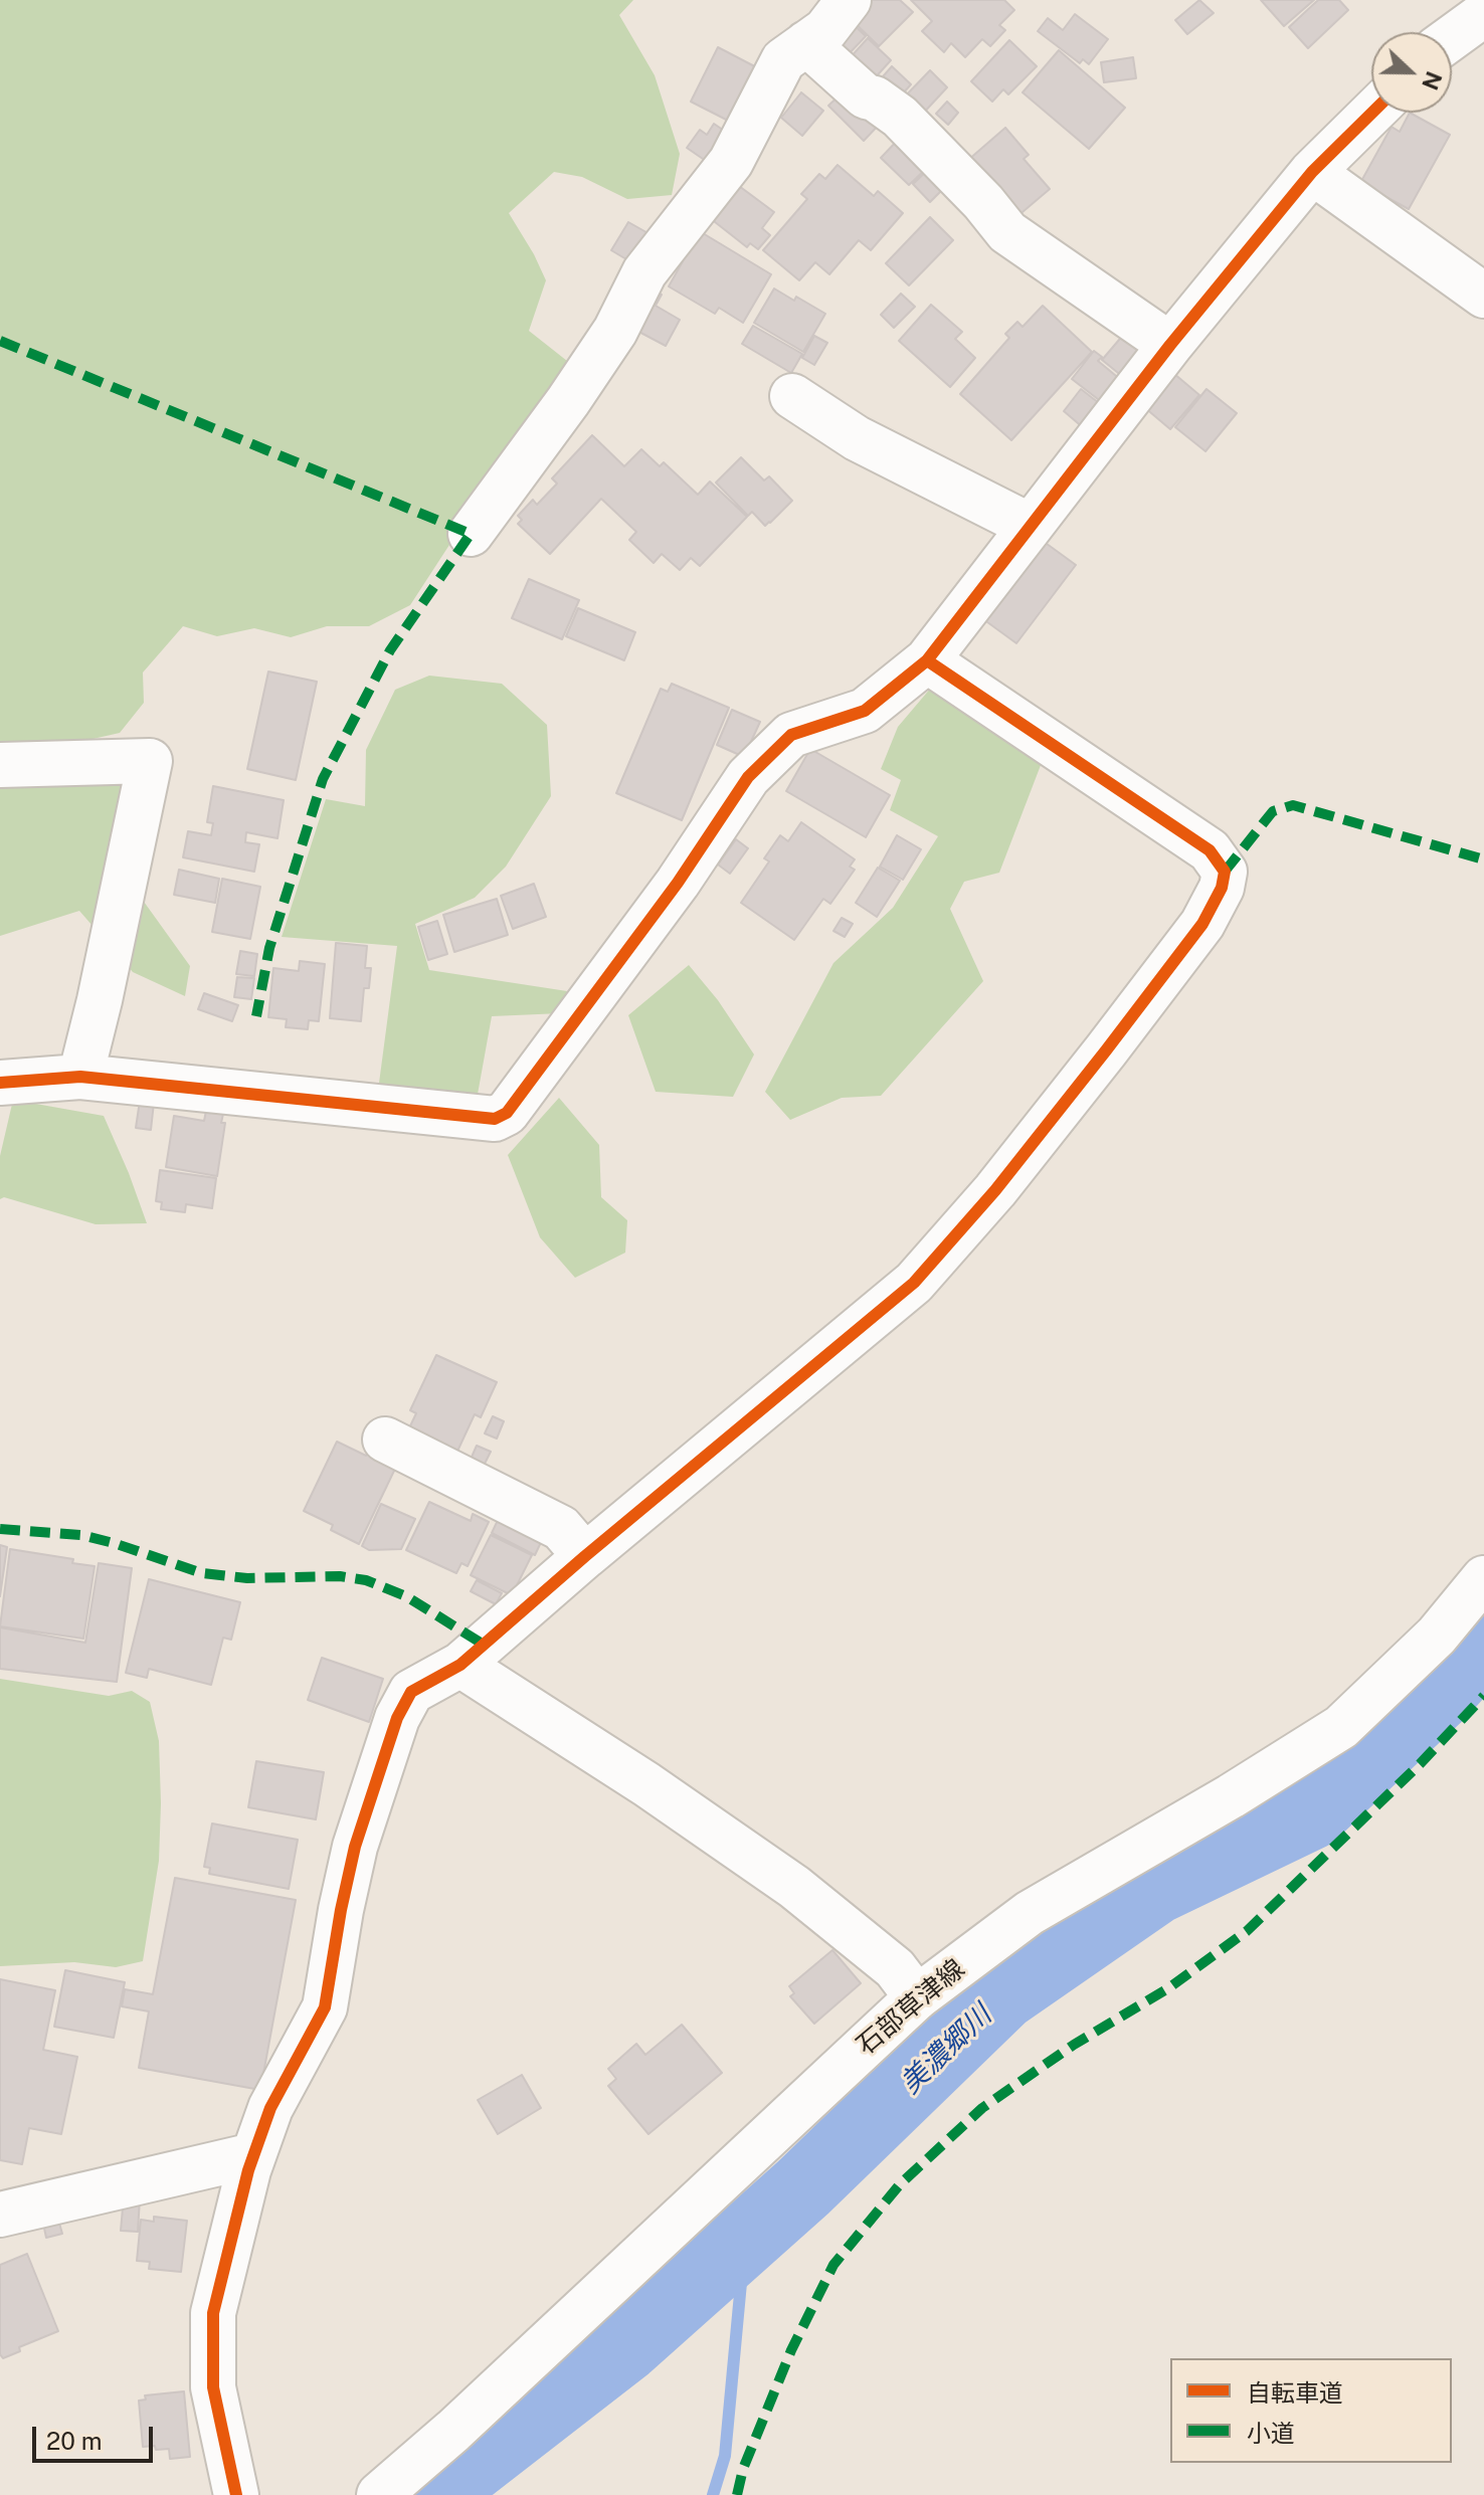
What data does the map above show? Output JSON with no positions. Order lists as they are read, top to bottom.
{
  "streets": {
    "street": ["石部草津線"]
  },
  "water": ["美濃郷川"],
  "legend": ["自転車道", "小道"],
  "scale_bar": "20 m",
  "north": "right"
}
